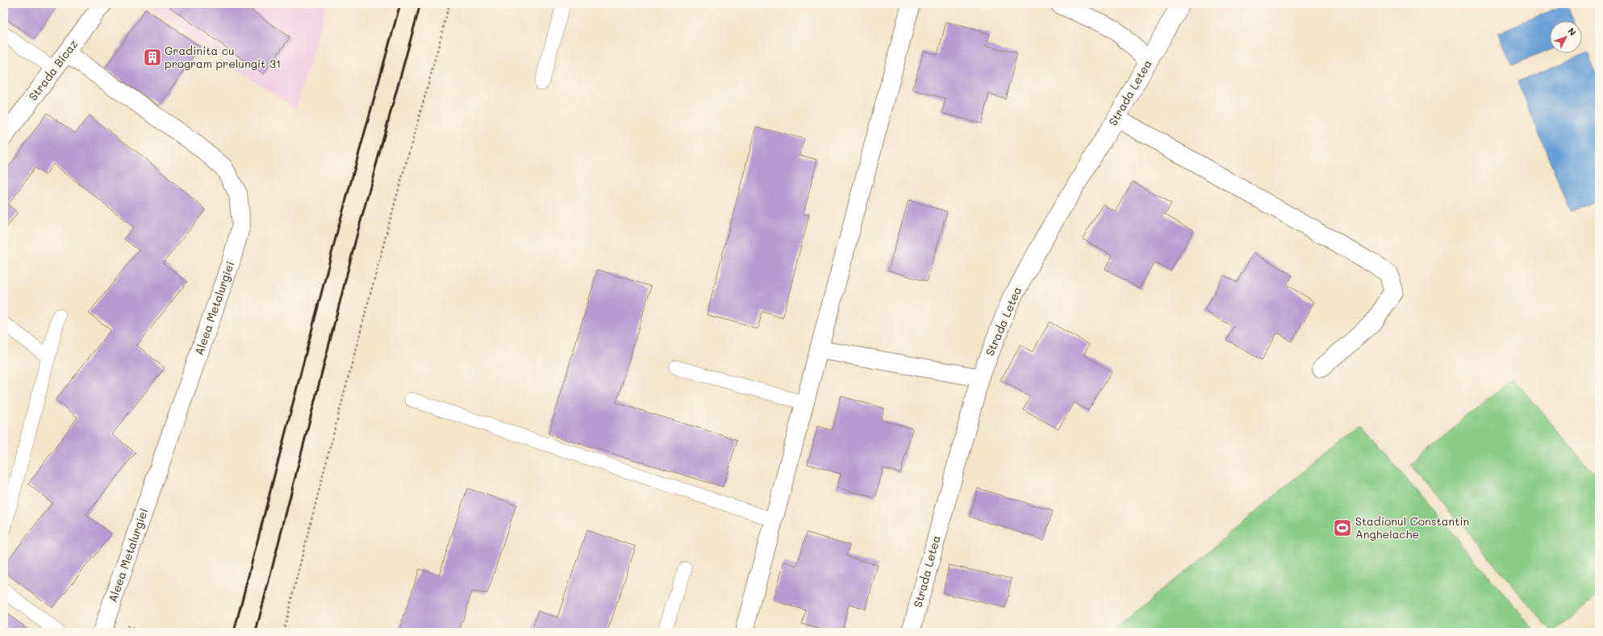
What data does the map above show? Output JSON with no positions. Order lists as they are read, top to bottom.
{
  "streets": {
    "street": ["Strada Bicaz", "Strada Letea", "Aleea Metalurgiei"]
  },
  "crossings": [
    ["Strada Bicaz", "Aleea Metalurgiei"]
  ],
  "places": {
    "building": ["Gradinita cu program prelungit 31"],
    "sports": ["Stadionul Constantin Anghelache"]
  },
  "north": "top right"
}
